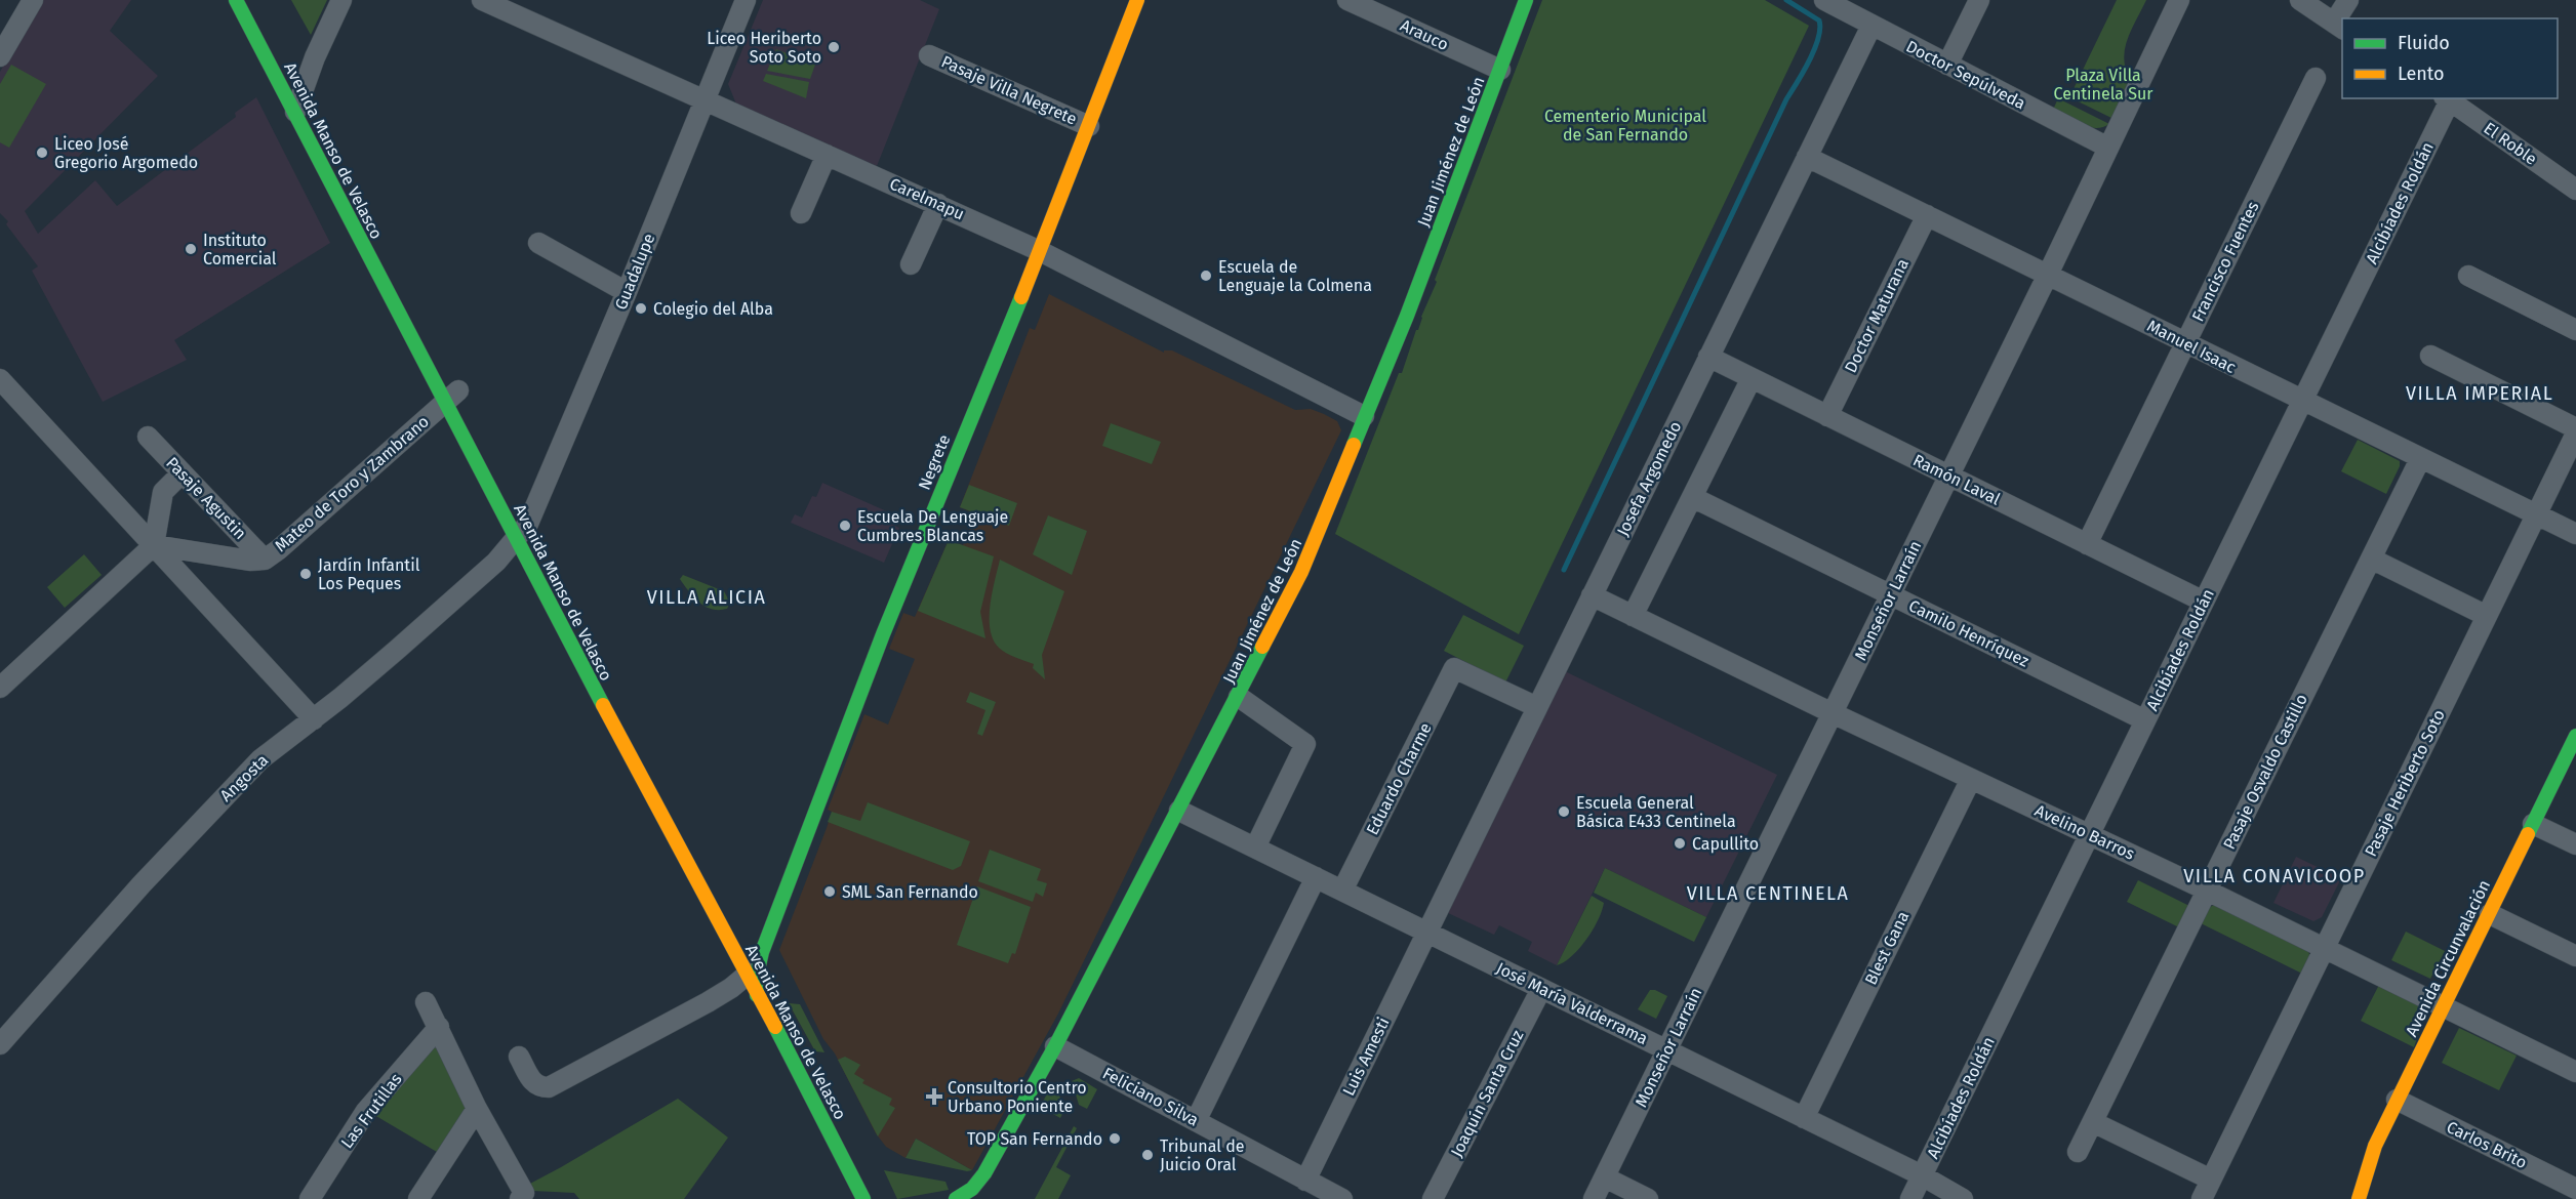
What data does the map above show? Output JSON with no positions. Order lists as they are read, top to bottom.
{
  "streets": {
    "main road": [
      "Avenida Manso de Velasco",
      "Juan Jiménez de León",
      "Negrete",
      "Avenida Circunvalación"
    ],
    "street": [
      "Arauco",
      "Doctor Sepúlveda",
      "Pasaje Villa Negrete",
      "El Roble",
      "Carelmapu",
      "Alcibíades Roldán",
      "Francisco Fuentes",
      "Guadalupe",
      "Doctor Maturana",
      "Manuel Isaac",
      "Josefa Argomedo",
      "Ramón Laval",
      "Mateo de Toro y Zambrano",
      "Pasaje Agustin",
      "Monseñor Larraín",
      "Camilo Henríquez",
      "Pasaje Osvaldo Castillo",
      "Angosta",
      "Eduardo Charme",
      "Pasaje Heriberto Soto",
      "Avelino Barros",
      "Blest Gana",
      "José María Valderrama",
      "Luis Amesti",
      "Joaquín Santa Cruz",
      "Feliciano Silva",
      "Las Frutillas",
      "Carlos Brito"
    ]
  },
  "crossings": [
    ["Arauco", "Juan Jiménez de León"],
    ["Doctor Sepúlveda", "Josefa Argomedo"],
    ["Doctor Sepúlveda", "Monseñor Larraín"],
    ["Pasaje Villa Negrete", "Negrete"],
    ["El Roble", "Alcibíades Roldán"],
    ["Avenida Manso de Velasco", "Guadalupe"],
    ["Avenida Manso de Velasco", "Negrete"],
    ["Avenida Manso de Velasco", "Mateo de Toro y Zambrano"],
    ["Avenida Manso de Velasco", "Angosta"],
    ["Juan Jiménez de León", "Carelmapu"],
    ["Juan Jiménez de León", "José María Valderrama"],
    ["Juan Jiménez de León", "Feliciano Silva"],
    ["Carelmapu", "Guadalupe"],
    ["Carelmapu", "Negrete"],
    ["Alcibíades Roldán", "Manuel Isaac"],
    ["Alcibíades Roldán", "Ramón Laval"],
    ["Alcibíades Roldán", "Camilo Henríquez"],
    ["Alcibíades Roldán", "Avelino Barros"],
    ["Alcibíades Roldán", "José María Valderrama"],
    ["Francisco Fuentes", "Manuel Isaac"],
    ["Francisco Fuentes", "Ramón Laval"],
    ["Guadalupe", "Angosta"],
    ["Doctor Maturana", "Manuel Isaac"],
    ["Doctor Maturana", "Ramón Laval"],
    ["Manuel Isaac", "Josefa Argomedo"],
    ["Manuel Isaac", "Monseñor Larraín"],
    ["Manuel Isaac", "Pasaje Osvaldo Castillo"],
    ["Manuel Isaac", "Pasaje Heriberto Soto"],
    ["Josefa Argomedo", "Ramón Laval"],
    ["Josefa Argomedo", "Eduardo Charme"],
    ["Josefa Argomedo", "Avelino Barros"],
    ["Josefa Argomedo", "José María Valderrama"],
    ["Josefa Argomedo", "Luis Amesti"],
    ["Ramón Laval", "Monseñor Larraín"],
    ["Mateo de Toro y Zambrano", "Pasaje Agustin"],
    ["Monseñor Larraín", "Camilo Henríquez"],
    ["Monseñor Larraín", "Avelino Barros"],
    ["Monseñor Larraín", "José María Valderrama"],
    ["Pasaje Osvaldo Castillo", "Avelino Barros"],
    ["Eduardo Charme", "José María Valderrama"],
    ["Pasaje Heriberto Soto", "Avelino Barros"],
    ["Avelino Barros", "Blest Gana"],
    ["Avelino Barros", "Avenida Circunvalación"],
    ["Blest Gana", "José María Valderrama"],
    ["Avenida Circunvalación", "Carlos Brito"],
    ["José María Valderrama", "Luis Amesti"],
    ["José María Valderrama", "Joaquín Santa Cruz"],
    ["Luis Amesti", "Feliciano Silva"]
  ],
  "districts": [
    "VILLA IMPERIAL",
    "VILLA ALICIA",
    "VILLA CONAVICOOP",
    "VILLA CENTINELA"
  ],
  "parks": ["Plaza Villa Centinela Sur", "Cementerio Municipal de San Fernando"],
  "places": {
    "other": [
      "Liceo Heriberto Soto Soto",
      "Liceo José Gregorio Argomedo",
      "Instituto Comercial",
      "Escuela de Lenguaje la Colmena",
      "Colegio del Alba",
      "Escuela De Lenguaje Cumbres Blancas",
      "Jardín Infantil Los Peques",
      "Escuela General Básica E433 Centinela",
      "Capullito",
      "SML San Fernando",
      "TOP San Fernando",
      "Tribunal de Juicio Oral"
    ],
    "health": ["Consultorio Centro Urbano Poniente"]
  },
  "legend": ["Fluido", "Lento"]
}
